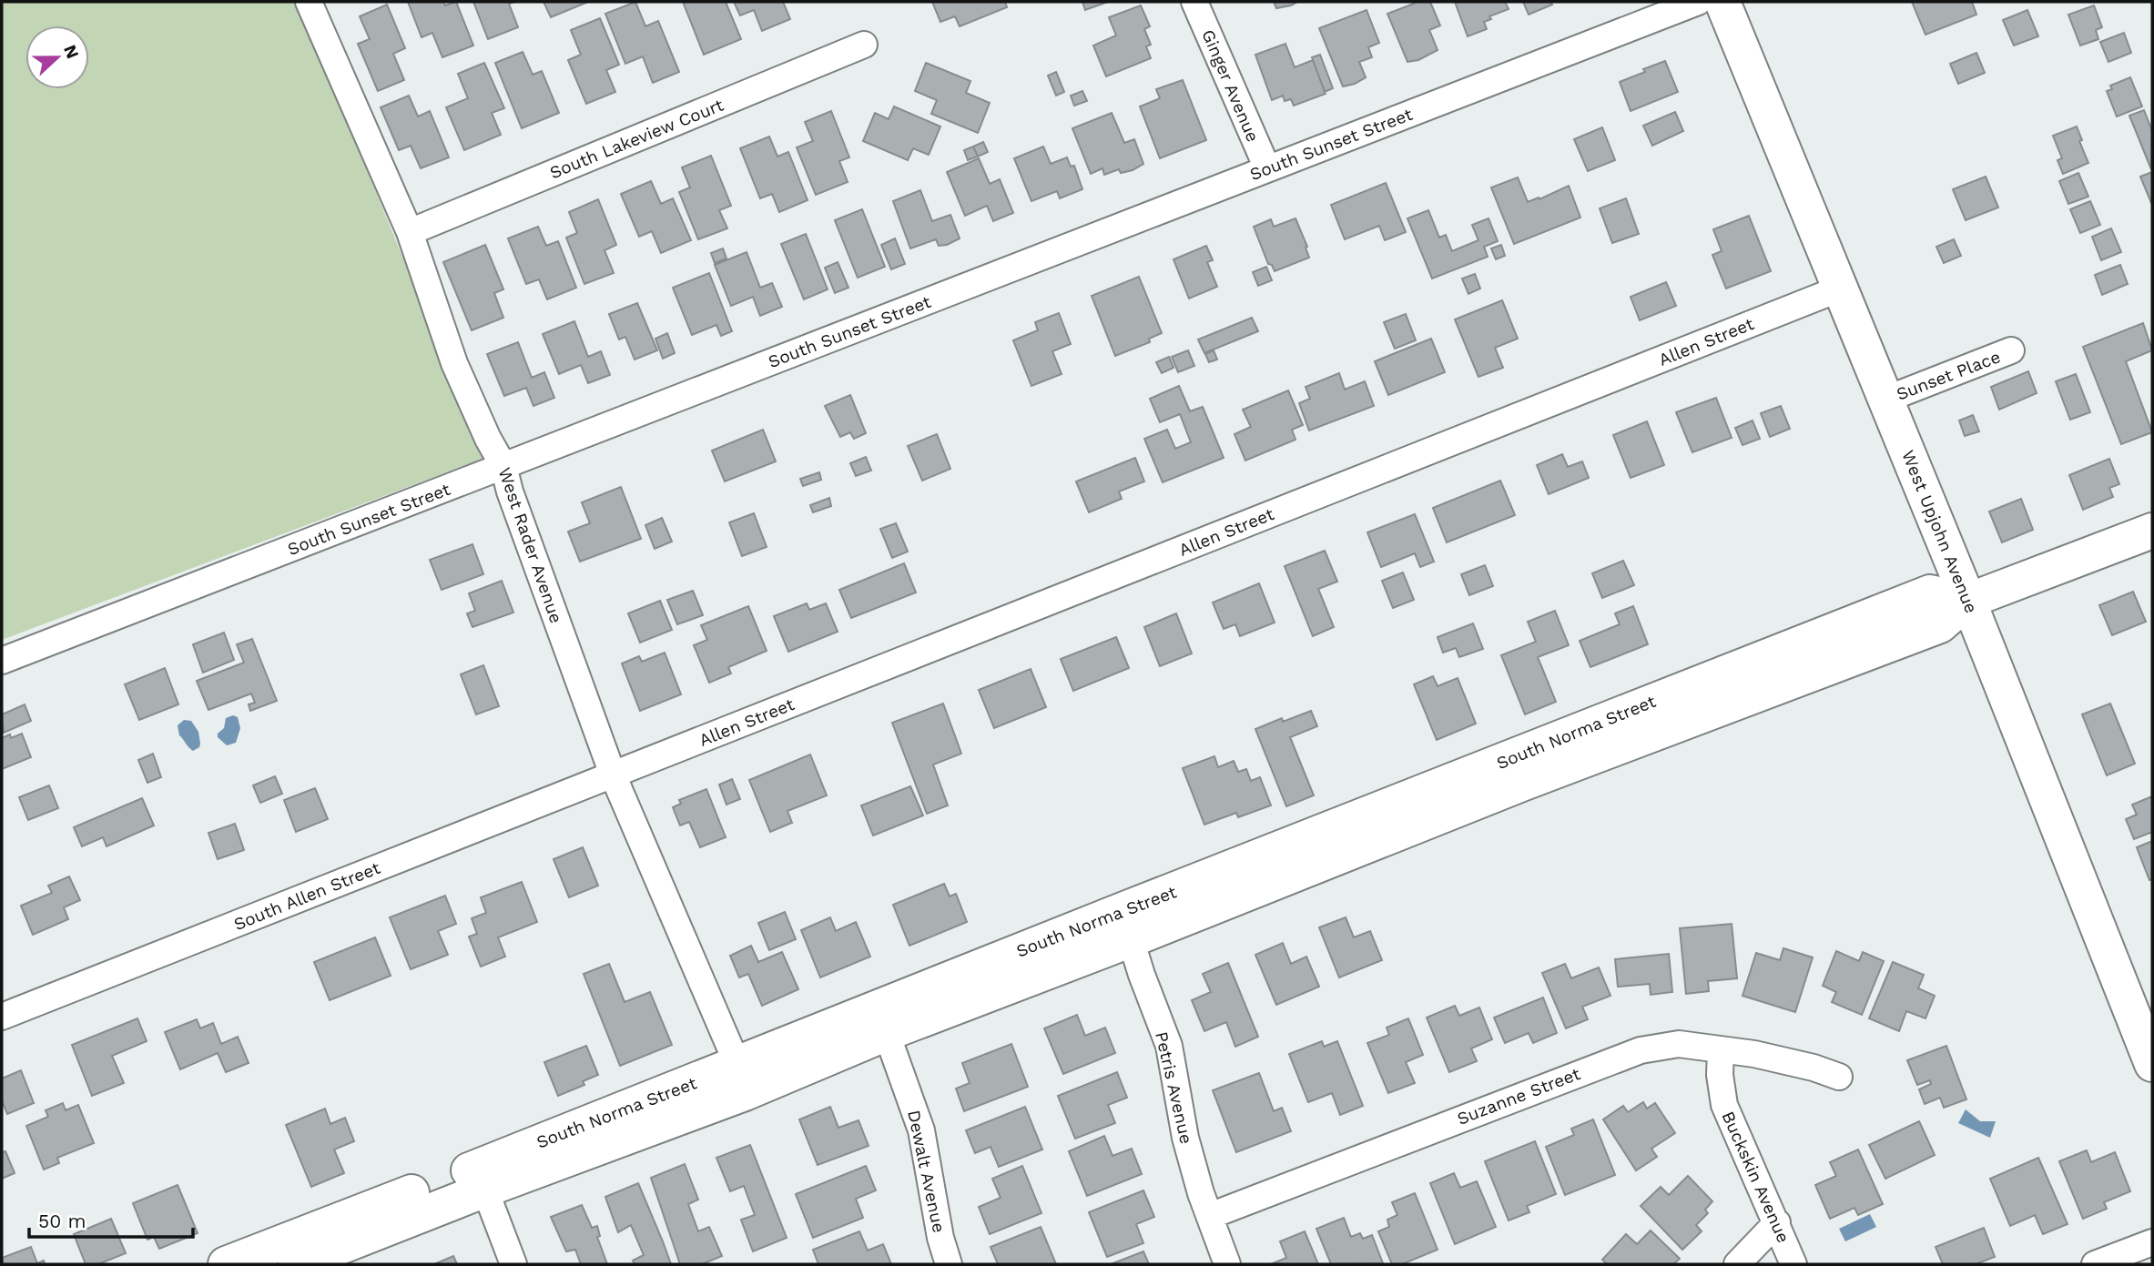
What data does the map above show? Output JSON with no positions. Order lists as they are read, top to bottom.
{
  "streets": {
    "street": [
      "Ginger Avenue",
      "South Lakeview Court",
      "South Sunset Street",
      "Allen Street",
      "Sunset Place",
      "West Upjohn Avenue",
      "West Rader Avenue",
      "South Norma Street",
      "South Allen Street",
      "Petris Avenue",
      "Suzanne Street",
      "Dewalt Avenue",
      "Buckskin Avenue"
    ]
  },
  "crossings": [
    ["Ginger Avenue", "South Sunset Street"],
    ["South Lakeview Court", "West Rader Avenue"],
    ["South Sunset Street", "West Rader Avenue"],
    ["Allen Street", "West Upjohn Avenue"],
    ["Allen Street", "West Rader Avenue"],
    ["Allen Street", "South Allen Street"],
    ["Sunset Place", "West Upjohn Avenue"],
    ["West Upjohn Avenue", "South Norma Street"],
    ["West Rader Avenue", "South Norma Street"],
    ["West Rader Avenue", "South Allen Street"],
    ["South Norma Street", "Petris Avenue"],
    ["South Norma Street", "Dewalt Avenue"],
    ["Petris Avenue", "Suzanne Street"],
    ["Suzanne Street", "Buckskin Avenue"]
  ],
  "scale_bar": "50 m",
  "north": "right"
}
